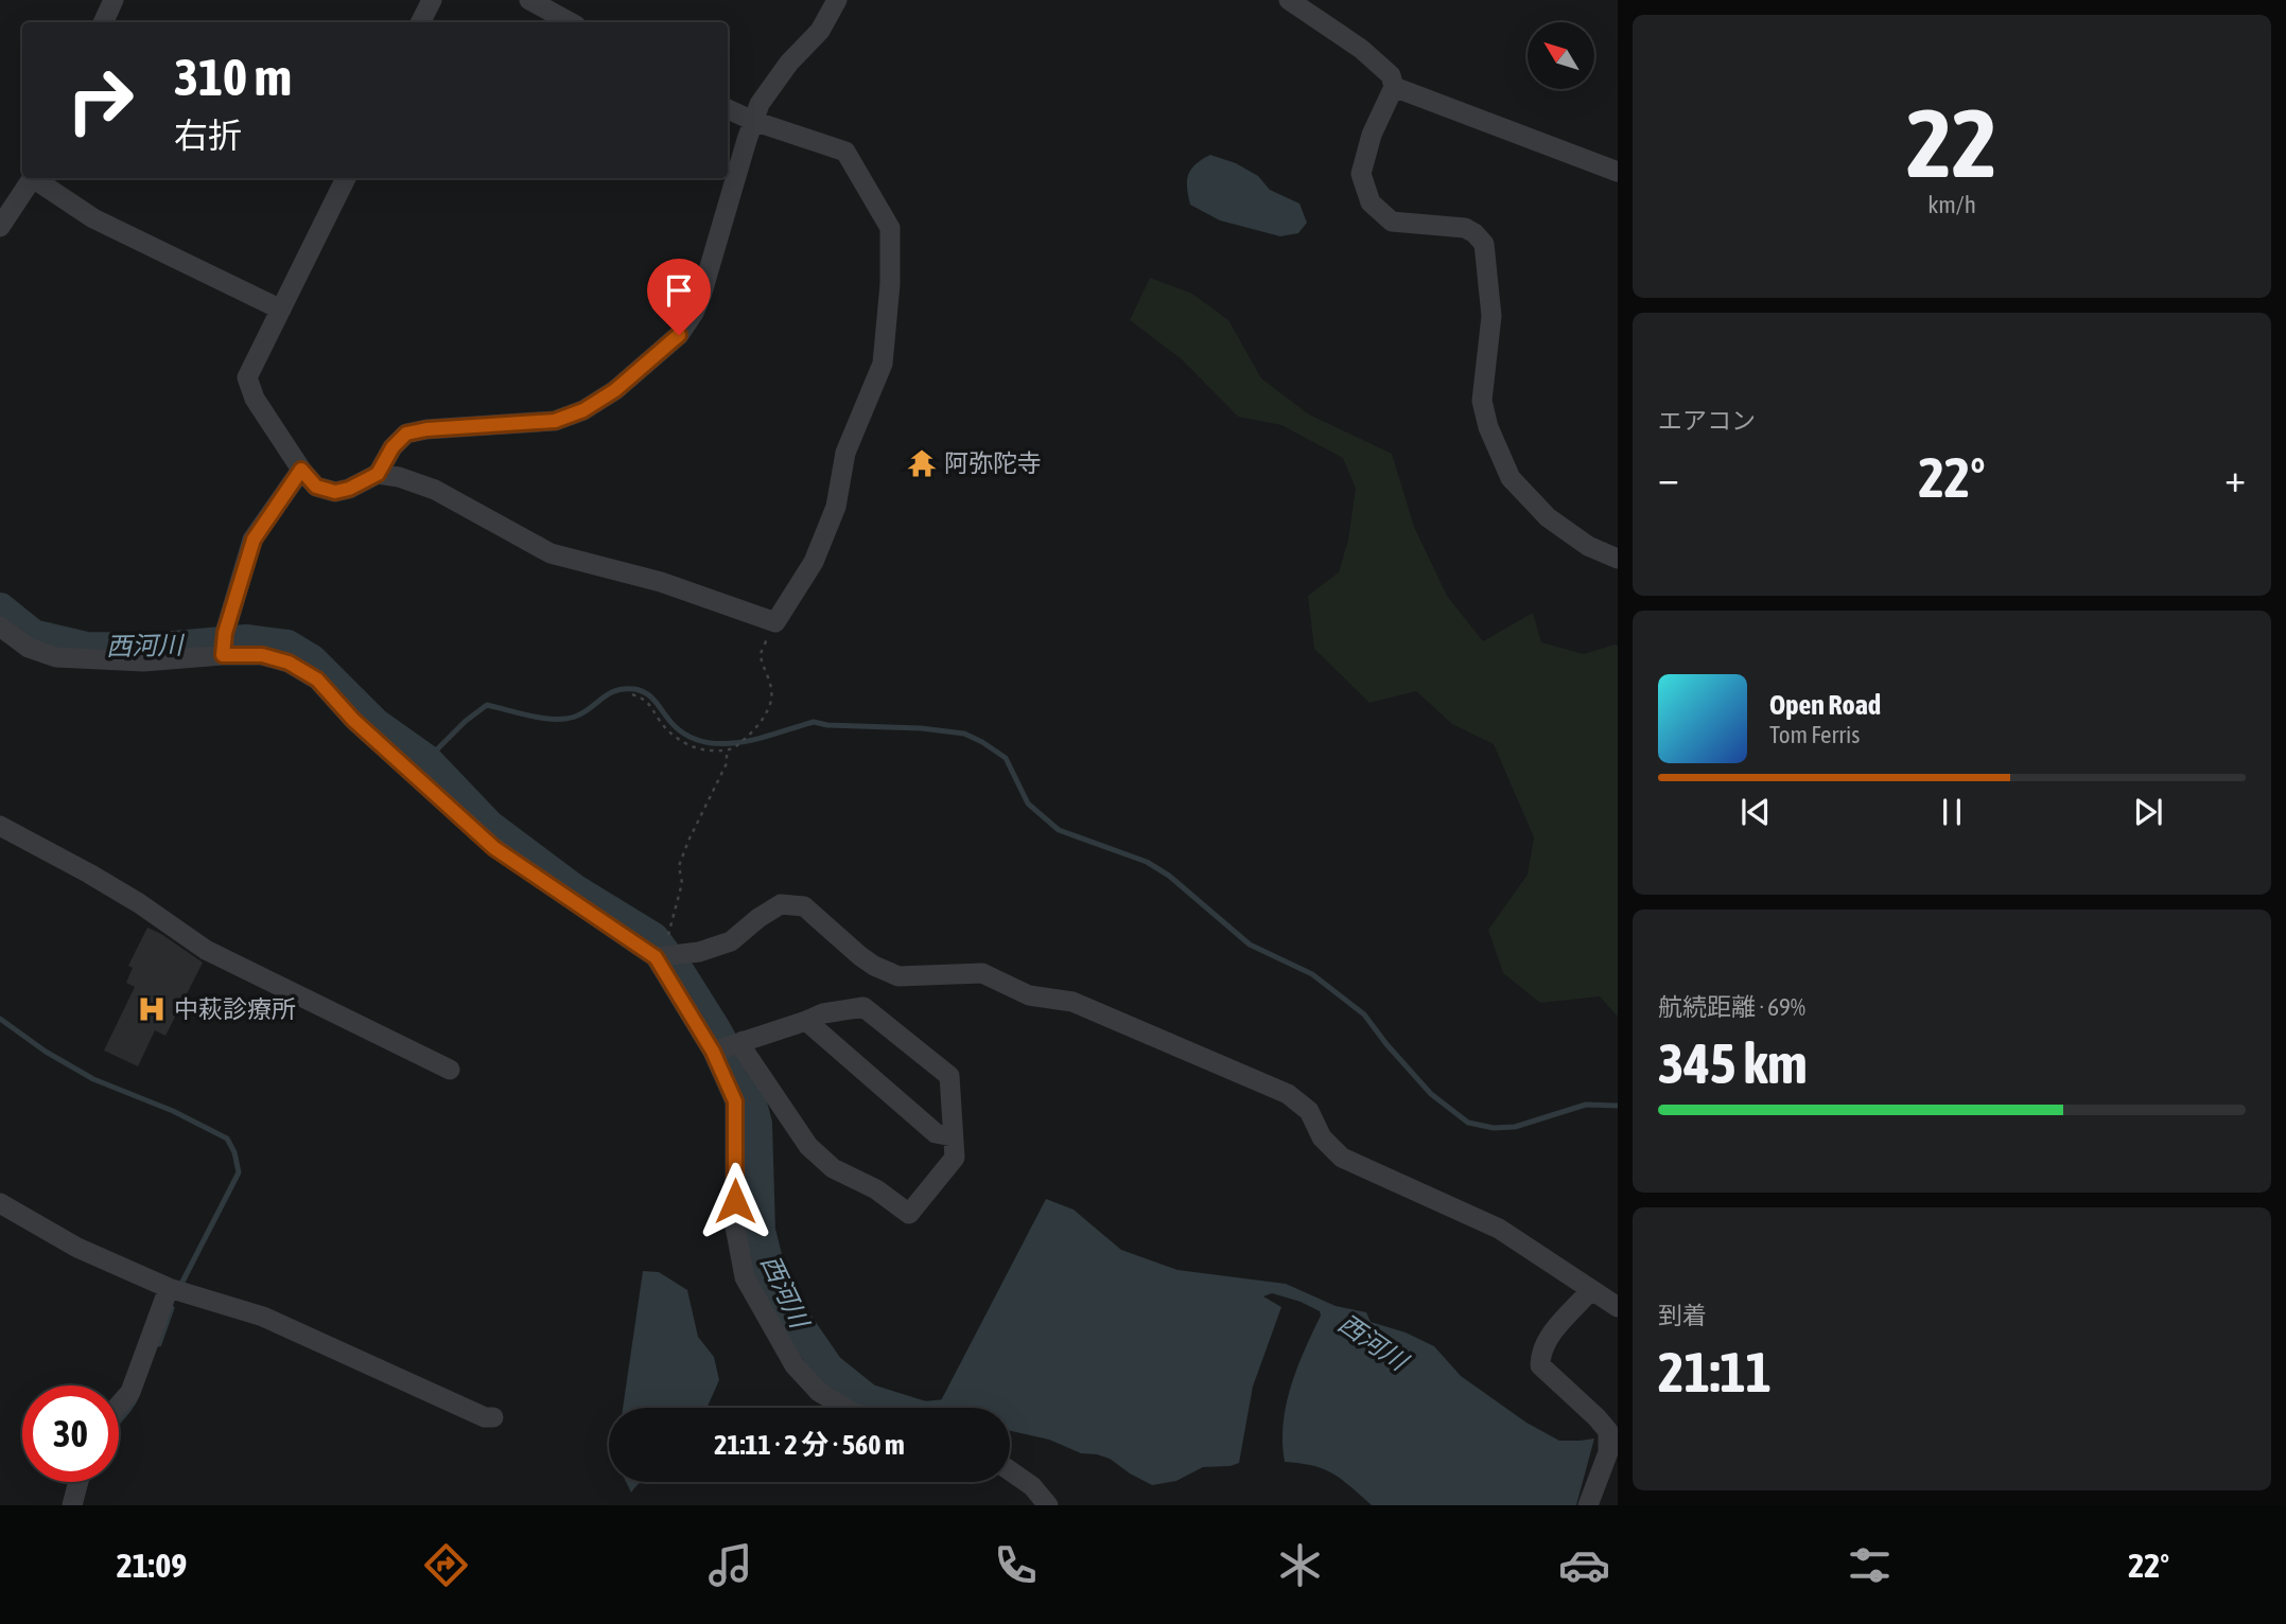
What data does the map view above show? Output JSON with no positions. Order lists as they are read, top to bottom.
{
  "water": ["西河川"],
  "places": {
    "temple": ["阿弥陀寺"],
    "hospital": ["中萩診療所"]
  },
  "north": "top left",
  "page": {
    "tile": [
      ["22", "km/h"],
      "エアコン",
      ["航続距離 · 69%", "345 km"],
      ["到着", "21:11"]
    ],
    "turn": ["310 m", "右折"],
    "heat": ["−", "22°", "+"],
    "song": ["Open Road", "Tom Ferris"],
    "limit": "30",
    "trip": "21:11 · 2 分 · 560 m",
    "tabs": ["21:09", "22°"]
  }
}
